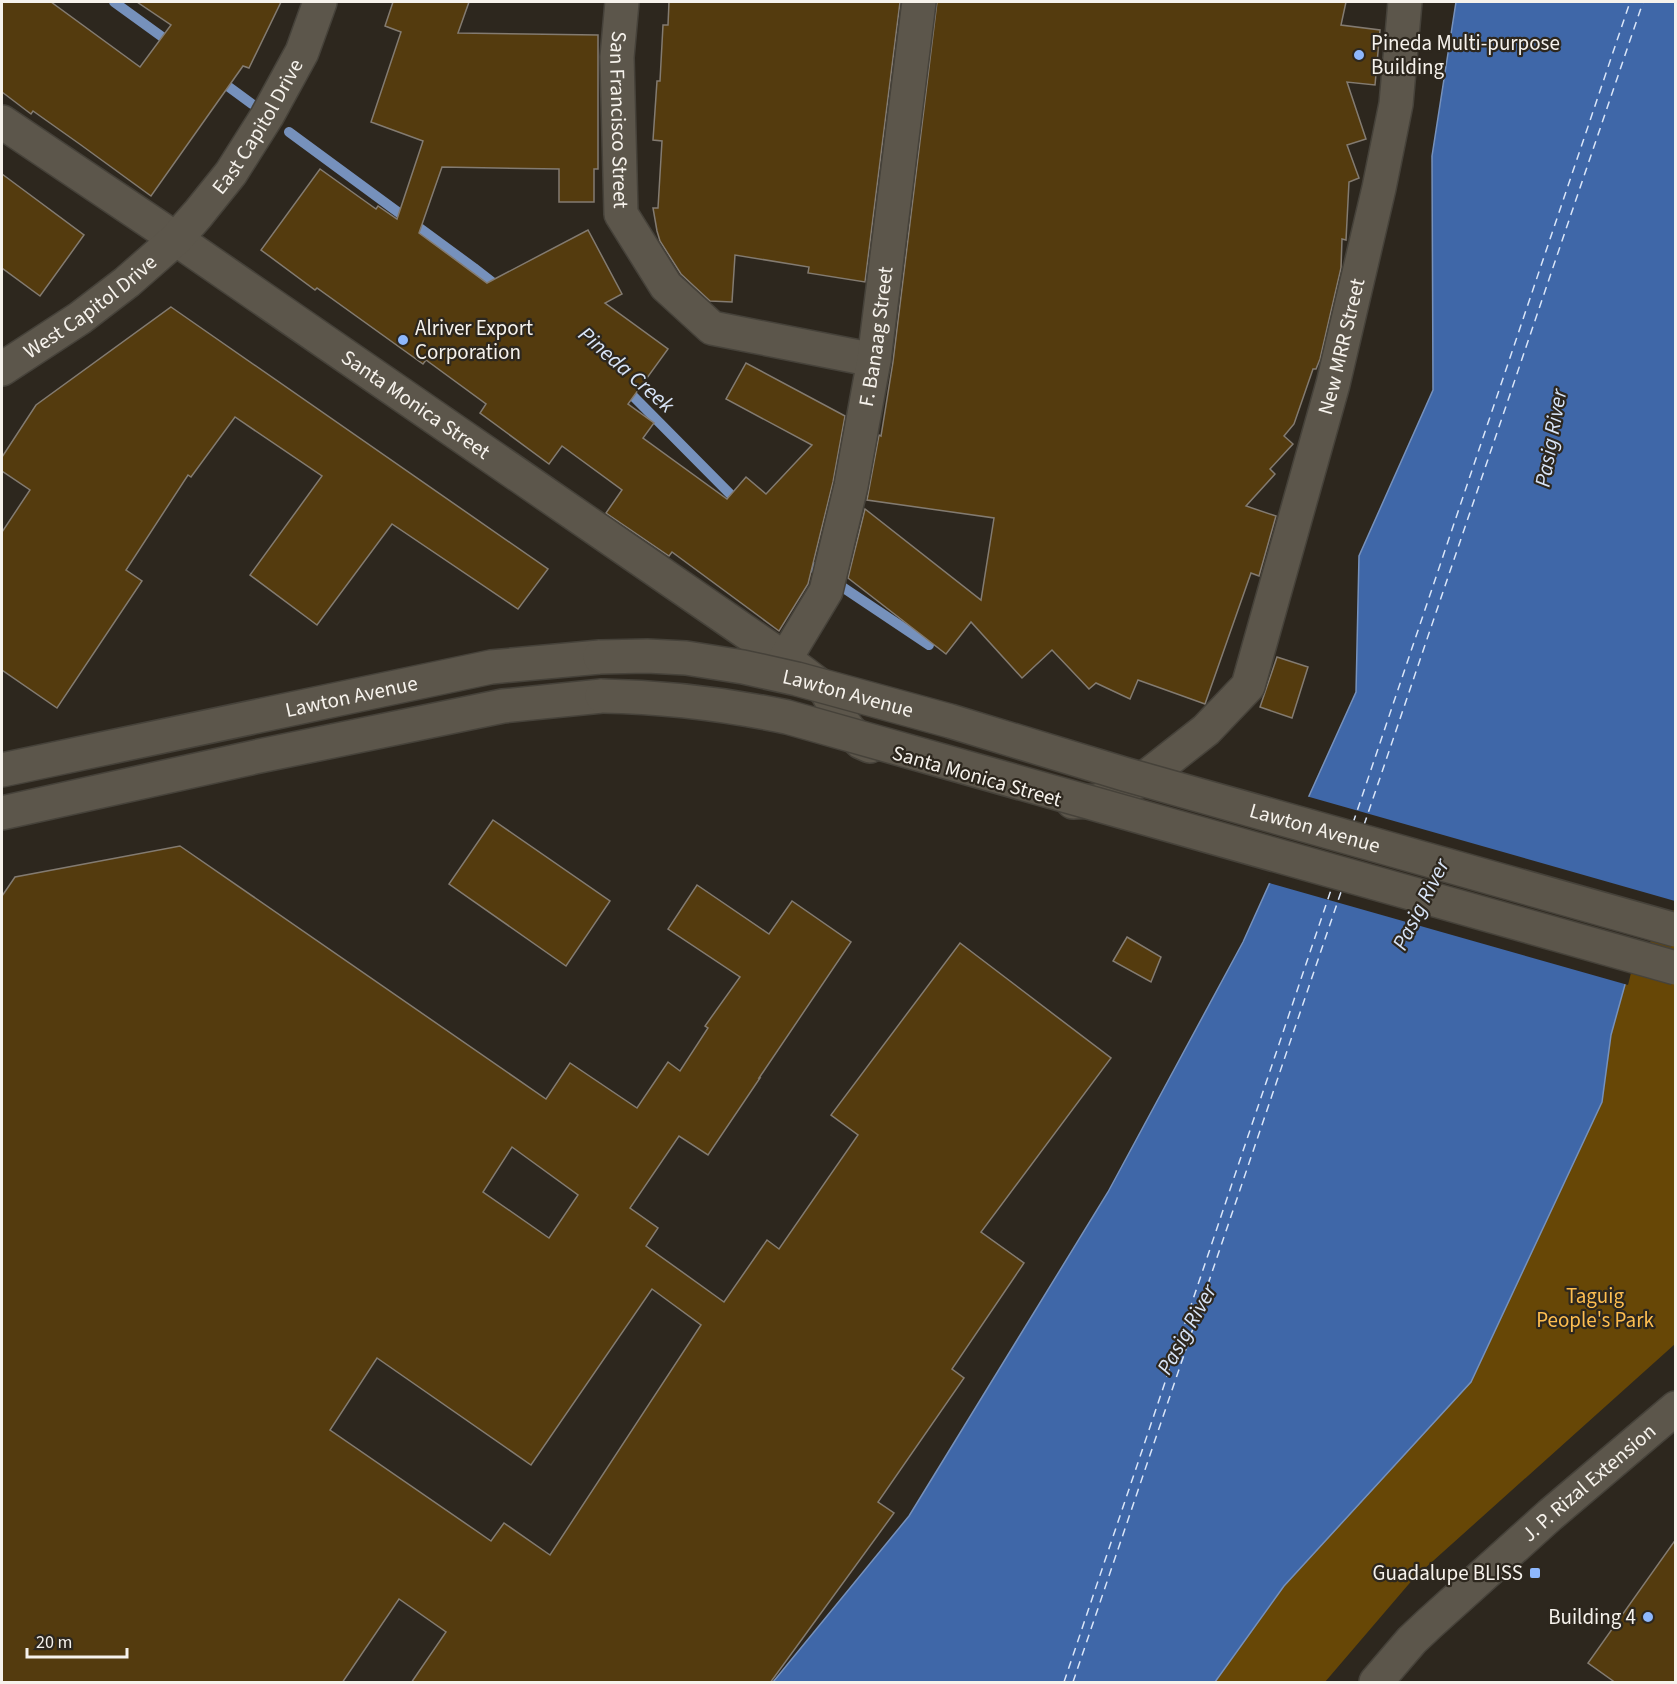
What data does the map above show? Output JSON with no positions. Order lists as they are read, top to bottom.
{
  "streets": {
    "street": [
      "San Francisco Street",
      "East Capitol Drive",
      "West Capitol Drive",
      "F. Banaag Street",
      "New MRR Street",
      "Santa Monica Street",
      "Lawton Avenue",
      "J. P. Rizal Extension"
    ]
  },
  "crossings": [
    ["San Francisco Street", "F. Banaag Street"],
    ["East Capitol Drive", "West Capitol Drive"],
    ["East Capitol Drive", "Santa Monica Street"],
    ["West Capitol Drive", "Santa Monica Street"],
    ["F. Banaag Street", "Santa Monica Street"],
    ["New MRR Street", "Santa Monica Street"]
  ],
  "water": ["Pineda Creek", "Pasig River"],
  "parks": ["Taguig People's Park"],
  "places": {
    "other": ["Pineda Multi-purpose Building", "Alriver Export Corporation", "Building 4"],
    "transit": ["Guadalupe BLISS"]
  },
  "scale_bar": "20 m"
}
